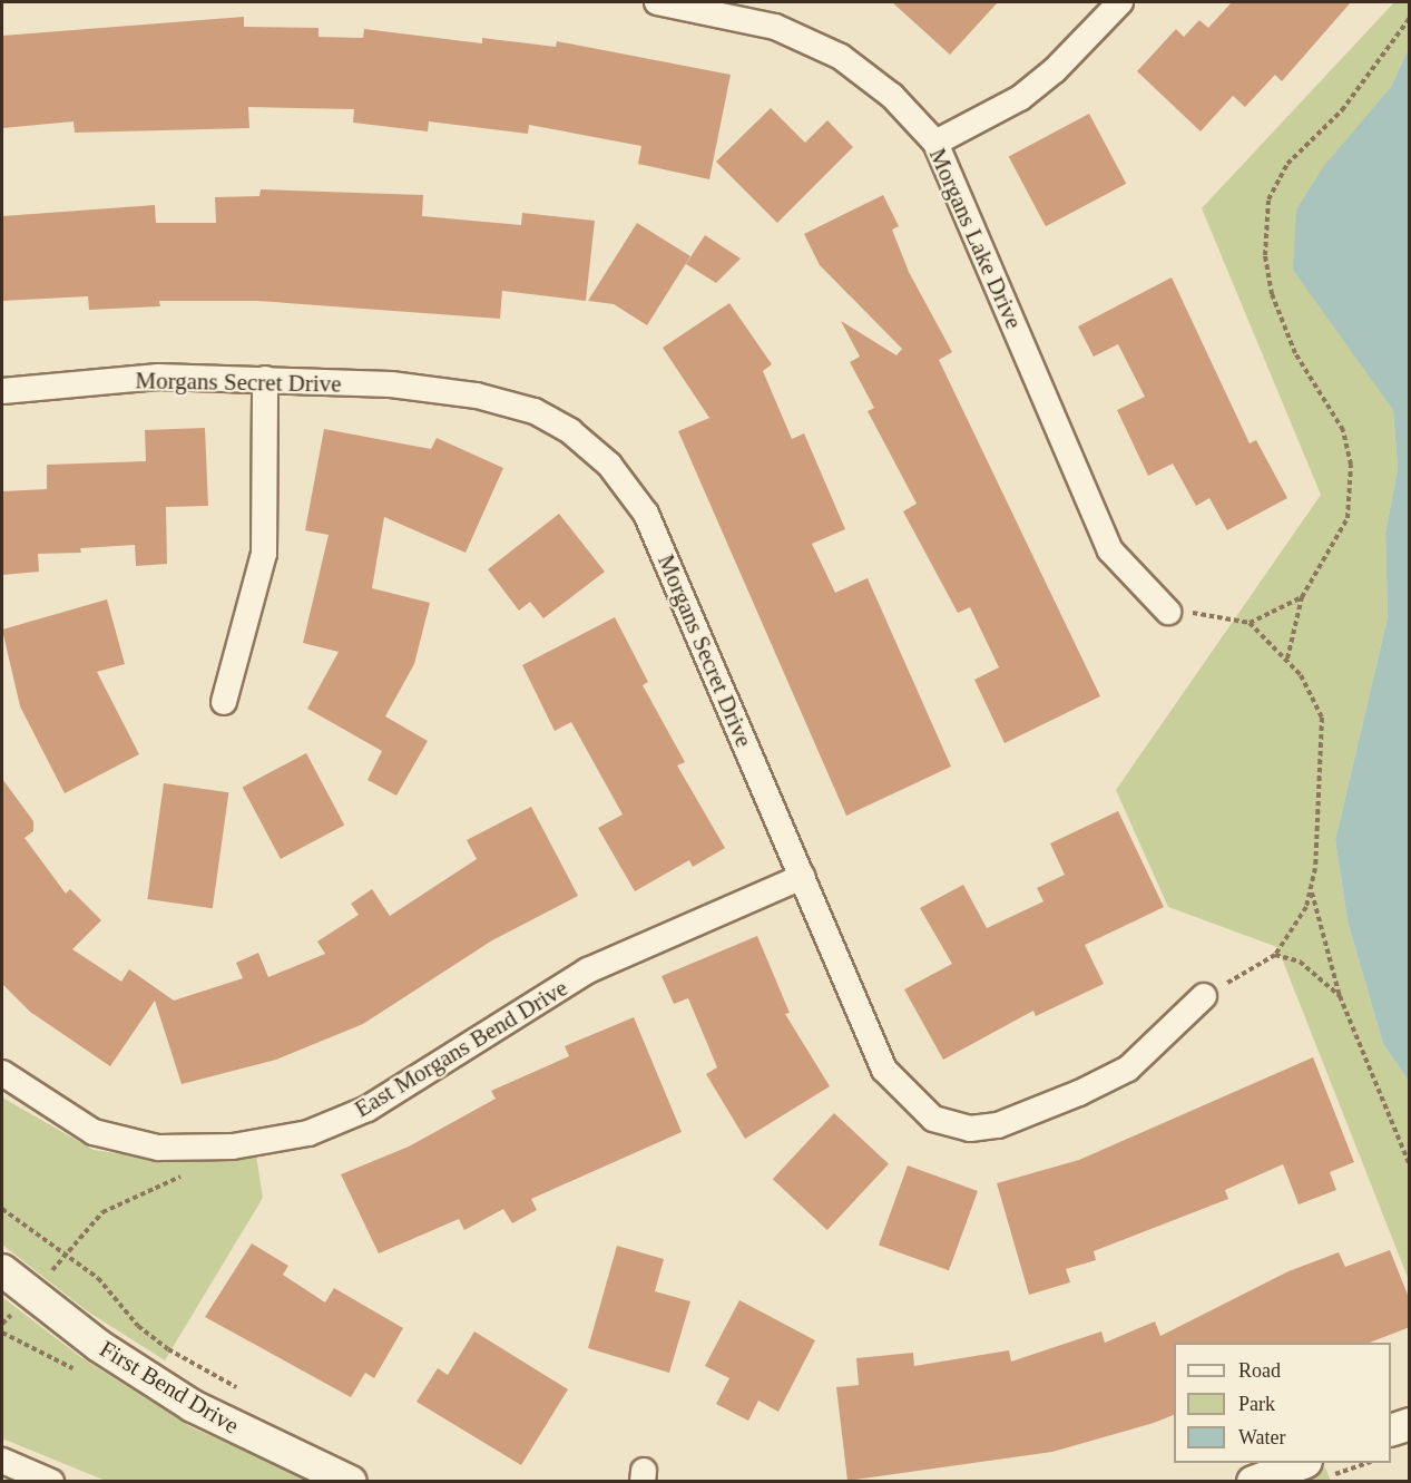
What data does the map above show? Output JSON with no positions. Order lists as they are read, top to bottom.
{
  "streets": {
    "street": [
      "Morgans Lake Drive",
      "Morgans Secret Drive",
      "East Morgans Bend Drive",
      "First Bend Drive"
    ]
  },
  "crossings": [
    ["Morgans Secret Drive", "East Morgans Bend Drive"]
  ],
  "legend": ["Road", "Park", "Water"]
}
